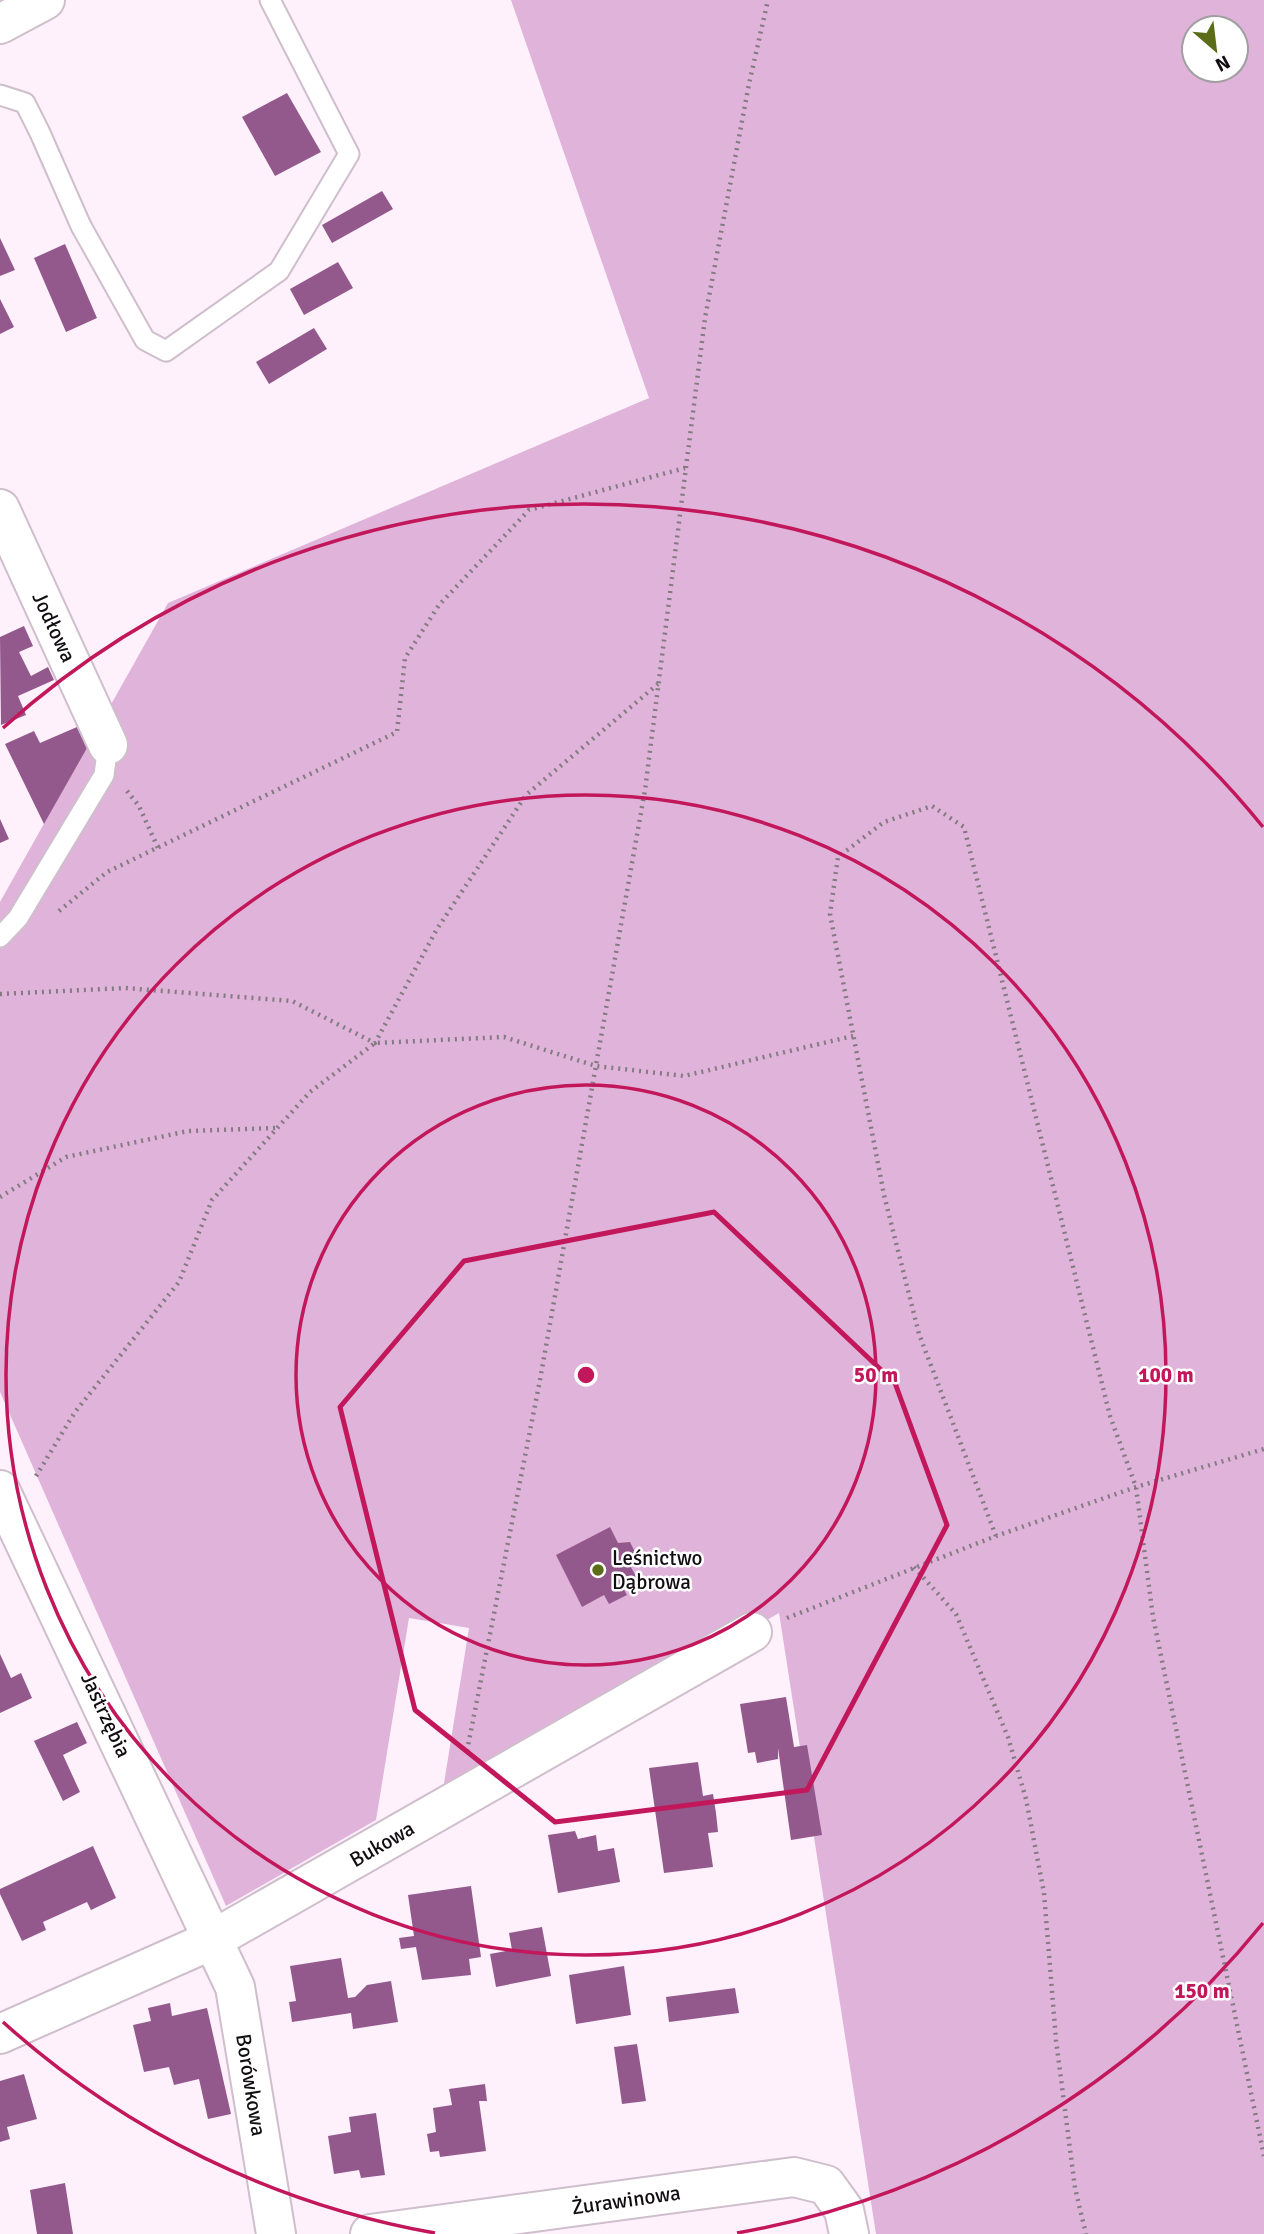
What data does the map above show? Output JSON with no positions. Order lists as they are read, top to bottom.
{
  "streets": {
    "street": [
      "Jodłowa",
      "Jastrzębia",
      "Bukowa",
      "Borówkowa",
      "Żurawinowa"
    ]
  },
  "crossings": [
    ["Jastrzębia", "Bukowa"],
    ["Jastrzębia", "Borówkowa"],
    ["Bukowa", "Borówkowa"]
  ],
  "places": ["Leśnictwo Dąbrowa"],
  "north": "bottom right",
  "rings": ["50 m", "100 m", "150 m"]
}
